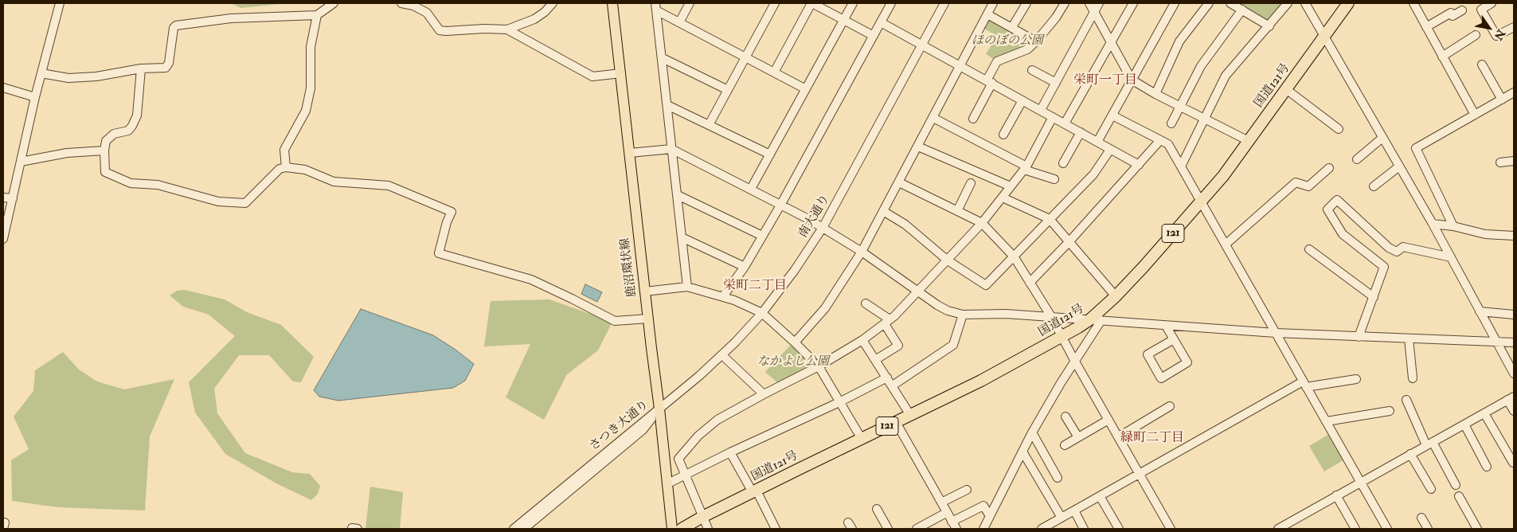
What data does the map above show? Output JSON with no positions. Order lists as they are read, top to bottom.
{
  "streets": {
    "highway": ["国道121号", "121"],
    "main road": ["鹿沼環状線"],
    "street": ["南大通り", "さつき大通り"]
  },
  "crossings": [
    ["南大通り", "鹿沼環状線"],
    ["南大通り", "さつき大通り"],
    ["鹿沼環状線", "さつき大通り"]
  ],
  "districts": ["栄町一丁目", "栄町二丁目", "緑町二丁目"],
  "parks": ["ほのぼの公園", "なかよし公園"],
  "north": "bottom right"
}
